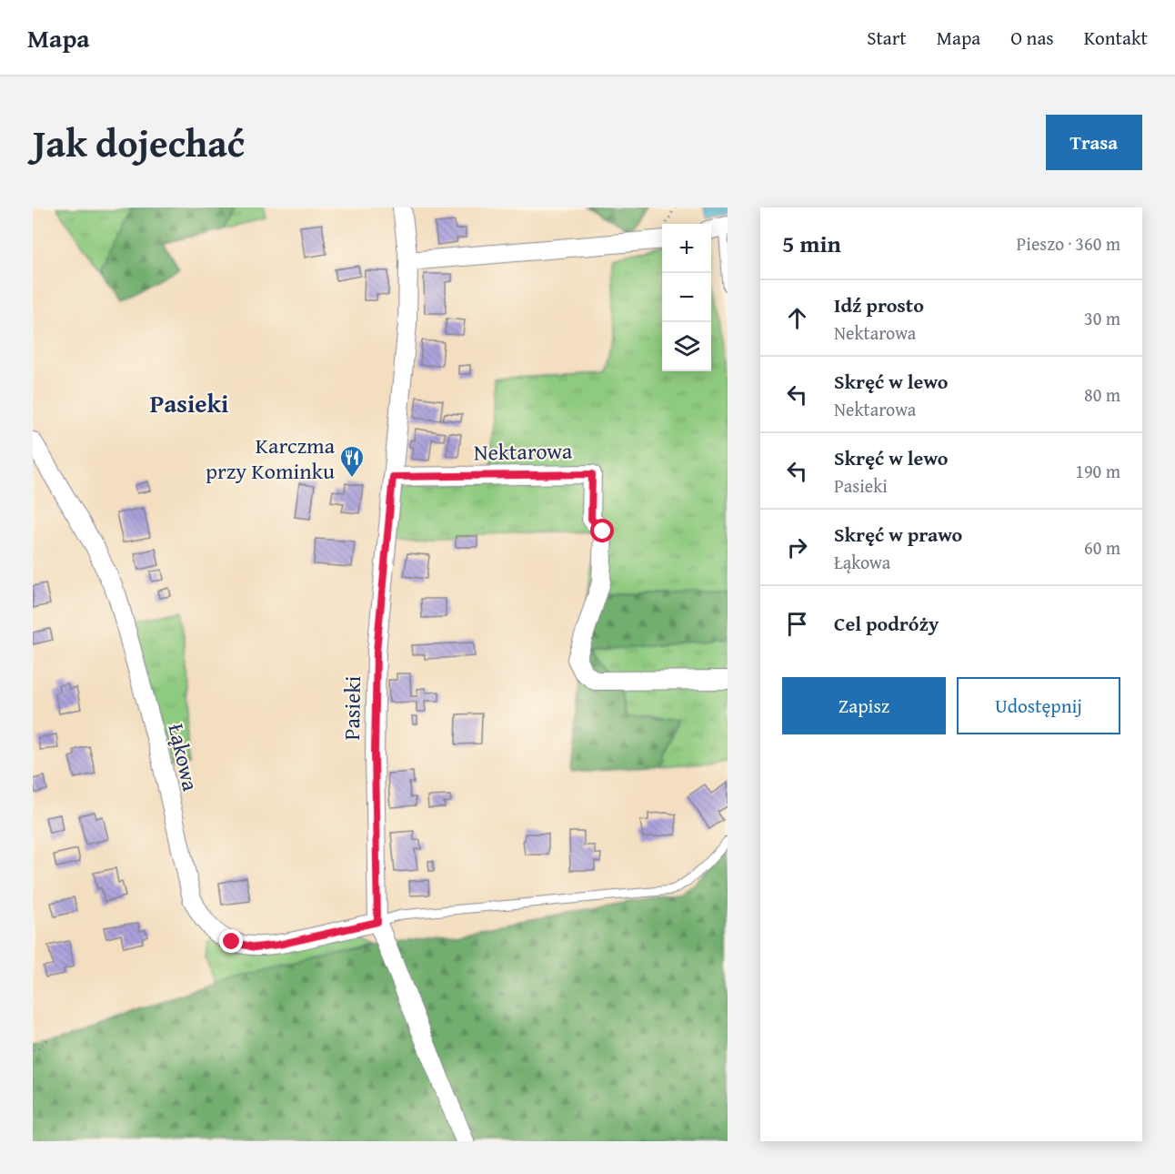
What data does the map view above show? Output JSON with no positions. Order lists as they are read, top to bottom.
{
  "streets": {
    "street": ["Nektarowa", "Pasieki", "Łąkowa"]
  },
  "crossings": [
    ["Nektarowa", "Pasieki"],
    ["Pasieki", "Łąkowa"]
  ],
  "districts": ["Pasieki"],
  "places": {
    "restaurant": ["Karczma przy Kominku"]
  },
  "page": {
    "header": "Mapa",
    "nav": [
      "Start",
      "Mapa",
      "O nas",
      "Kontakt"
    ],
    "title": "Jak dojechać",
    "buttons": [
      "Trasa",
      ["Zapisz", "Udostępnij"]
    ],
    "heading": ["5 min", "Pieszo · 360 m"],
    "map_buttons": ["+", "−"],
    "list": [
      ["Idź prosto", "Nektarowa", "30 m"],
      ["Skręć w lewo", "Nektarowa", "80 m"],
      ["Skręć w lewo", "Pasieki", "190 m"],
      ["Skręć w prawo", "Łąkowa", "60 m"],
      "Cel podróży"
    ]
  }
}
